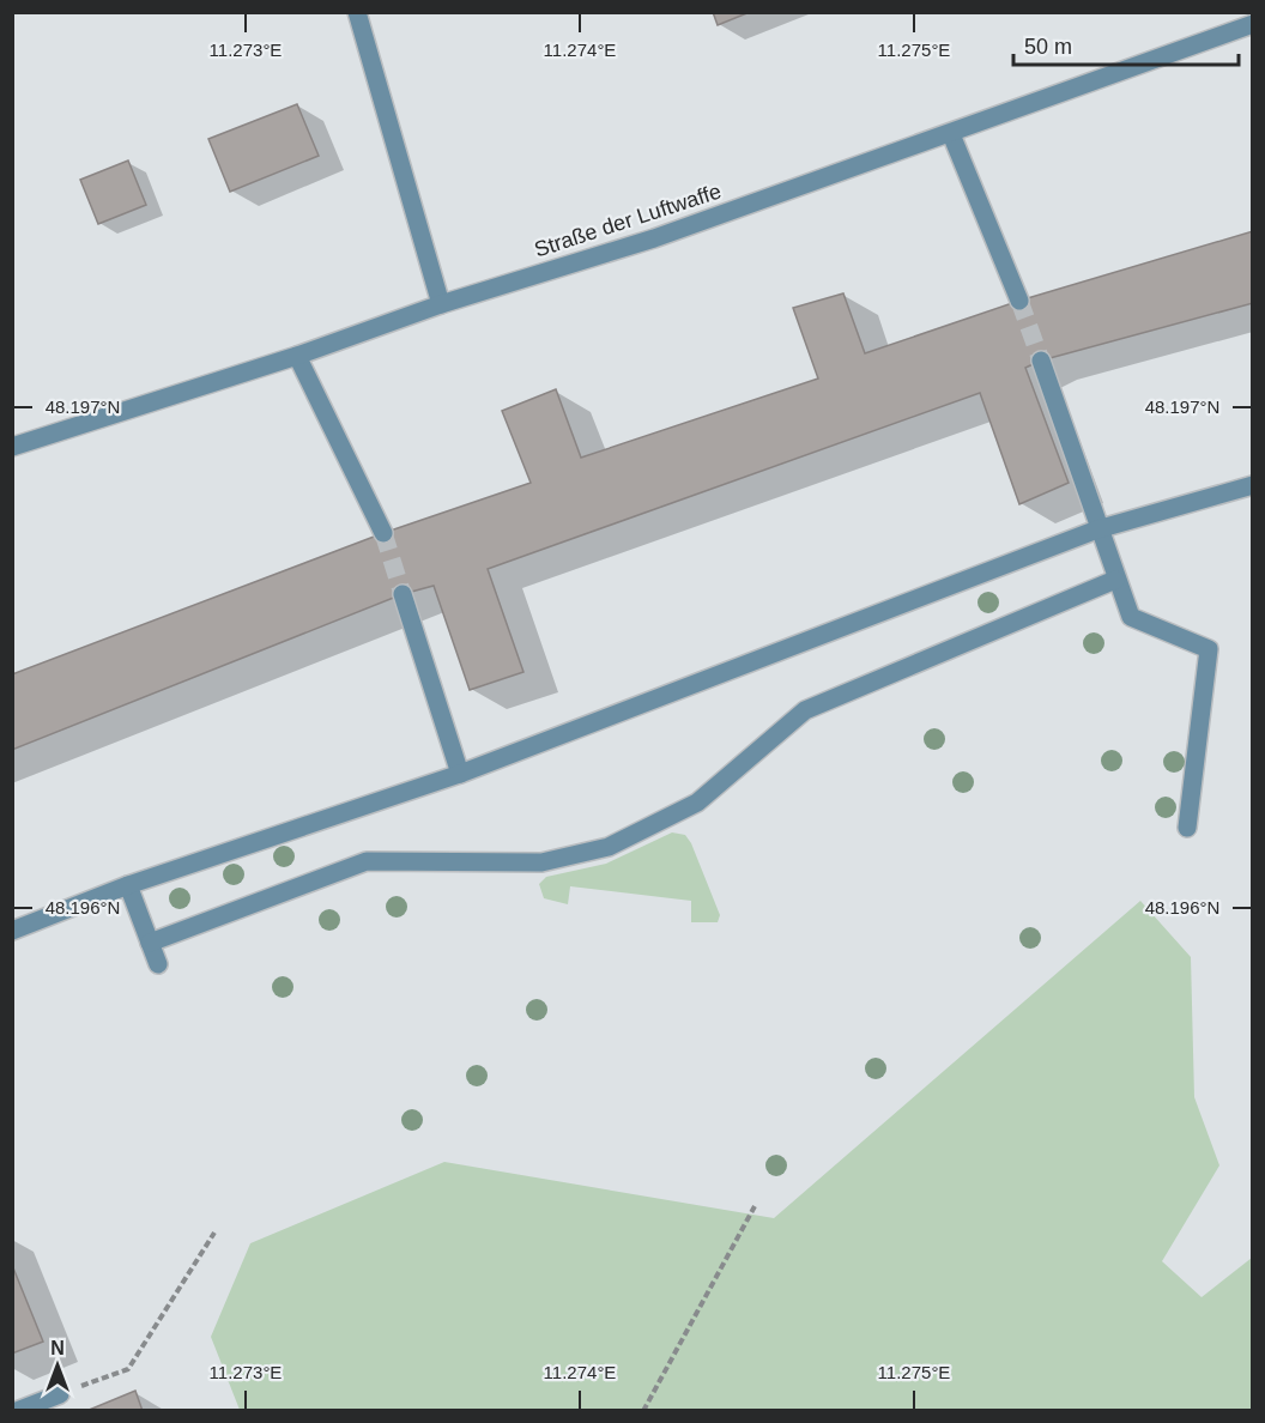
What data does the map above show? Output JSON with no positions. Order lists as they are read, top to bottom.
{
  "streets": {
    "street": ["Straße der Luftwaffe"]
  },
  "scale_bar": "50 m",
  "north": "top",
  "coordinates": [
    "11.273°E",
    "11.274°E",
    "11.275°E",
    "48.197°N",
    "48.196°N"
  ]
}
